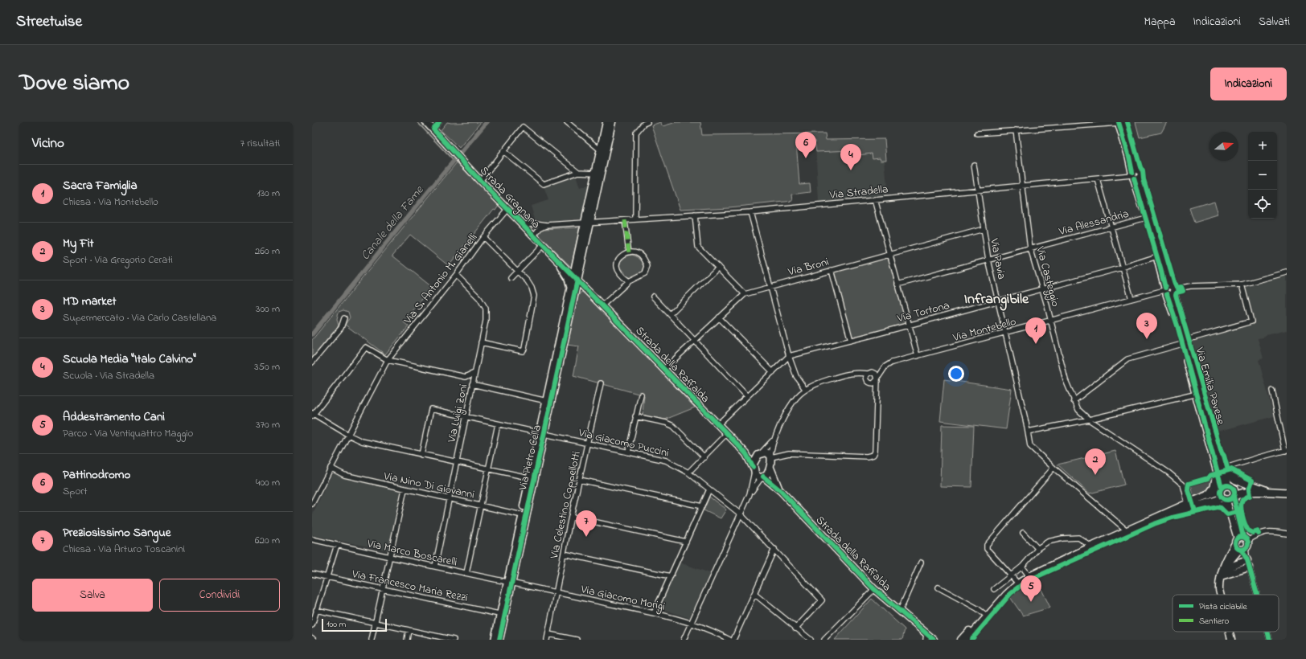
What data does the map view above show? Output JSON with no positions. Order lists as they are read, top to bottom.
{
  "streets": {
    "main road": [
      "Strada Gragnana",
      "Strada della Raffalda",
      "Via Emilia Pavese",
      "Via Pietro Cella"
    ],
    "street": [
      "Via Stradella",
      "Via Alessandria",
      "Via Pavia",
      "Via Broni",
      "Via Casteggio",
      "Via S. Antonio M. Gianelli",
      "Via Tortona",
      "Via Montebello",
      "Via Luigi Zoni",
      "Via Giacomo Puccini",
      "Via Nino Di Giovanni",
      "Via Celestino Coppellotti",
      "Via Marco Boscarelli",
      "Via Francesco Maria Rezzi",
      "Via Giacomo Morigi"
    ]
  },
  "crossings": [
    ["Via Stradella", "Strada Gragnana"],
    ["Via Stradella", "Via Pavia"],
    ["Via Stradella", "Via Casteggio"],
    ["Via Stradella", "Via Emilia Pavese"],
    ["Via Stradella", "Via Pietro Cella"],
    ["Strada Gragnana", "Via S. Antonio M. Gianelli"],
    ["Strada Gragnana", "Strada della Raffalda"],
    ["Strada Gragnana", "Via Pietro Cella"],
    ["Via Alessandria", "Via Pavia"],
    ["Via Alessandria", "Via Casteggio"],
    ["Via Alessandria", "Via Emilia Pavese"],
    ["Via Pavia", "Via Broni"],
    ["Via Pavia", "Via Tortona"],
    ["Via Pavia", "Via Montebello"],
    ["Via Broni", "Strada della Raffalda"],
    ["Via Casteggio", "Via Tortona"],
    ["Via Casteggio", "Via Montebello"],
    ["Via S. Antonio M. Gianelli", "Via Luigi Zoni"],
    ["Via S. Antonio M. Gianelli", "Via Nino Di Giovanni"],
    ["Via Tortona", "Via Emilia Pavese"],
    ["Via Montebello", "Via Emilia Pavese"],
    ["Strada della Raffalda", "Via Pietro Cella"],
    ["Via Luigi Zoni", "Via Giacomo Puccini"],
    ["Via Luigi Zoni", "Via Nino Di Giovanni"],
    ["Via Luigi Zoni", "Via Marco Boscarelli"],
    ["Via Giacomo Puccini", "Via Pietro Cella"],
    ["Via Giacomo Puccini", "Via Celestino Coppellotti"],
    ["Via Pietro Cella", "Via Nino Di Giovanni"],
    ["Via Pietro Cella", "Via Marco Boscarelli"],
    ["Via Pietro Cella", "Via Francesco Maria Rezzi"],
    ["Via Pietro Cella", "Via Giacomo Morigi"],
    ["Via Celestino Coppellotti", "Via Giacomo Morigi"],
    ["Via Marco Boscarelli", "Via Giacomo Morigi"]
  ],
  "districts": ["Infrangibile"],
  "water": ["Canale della Fame"],
  "legend": ["Pista ciclabile", "Sentiero"],
  "scale_bar": "100 m",
  "north": "right",
  "page": {
    "header": "Streetwise",
    "nav": ["Mappa", "Indicazioni", "Salvati"],
    "title": "Dove siamo",
    "buttons": [
      "Indicazioni",
      ["Salva", "Condividi"]
    ],
    "heading": ["Vicino", "7 risultati"],
    "map_buttons": ["+", "−"],
    "pins": [
      "6",
      "4",
      "3",
      "1",
      "2",
      "7",
      "5"
    ],
    "list": [
      {
        "mark": "1",
        "name": "Sacra Famiglia",
        "note": "Chiesa · Via Montebello",
        "value": "130 m"
      },
      {
        "mark": "2",
        "name": "My Fit",
        "note": "Sport · Via Gregorio Cerati",
        "value": "260 m"
      },
      {
        "mark": "3",
        "name": "MD market",
        "note": "Supermercato · Via Carlo Castellana",
        "value": "300 m"
      },
      {
        "mark": "4",
        "name": "Scuola Media \"Italo Calvino\"",
        "note": "Scuola · Via Stradella",
        "value": "350 m"
      },
      {
        "mark": "5",
        "name": "Addestramento Cani",
        "note": "Parco · Via Ventiquattro Maggio",
        "value": "370 m"
      },
      {
        "mark": "6",
        "name": "Pattinodromo",
        "note": "Sport",
        "value": "400 m"
      },
      {
        "mark": "7",
        "name": "Preziosissimo Sangue",
        "note": "Chiesa · Via Arturo Toscanini",
        "value": "620 m"
      }
    ],
    "scale": "100 m"
  }
}
